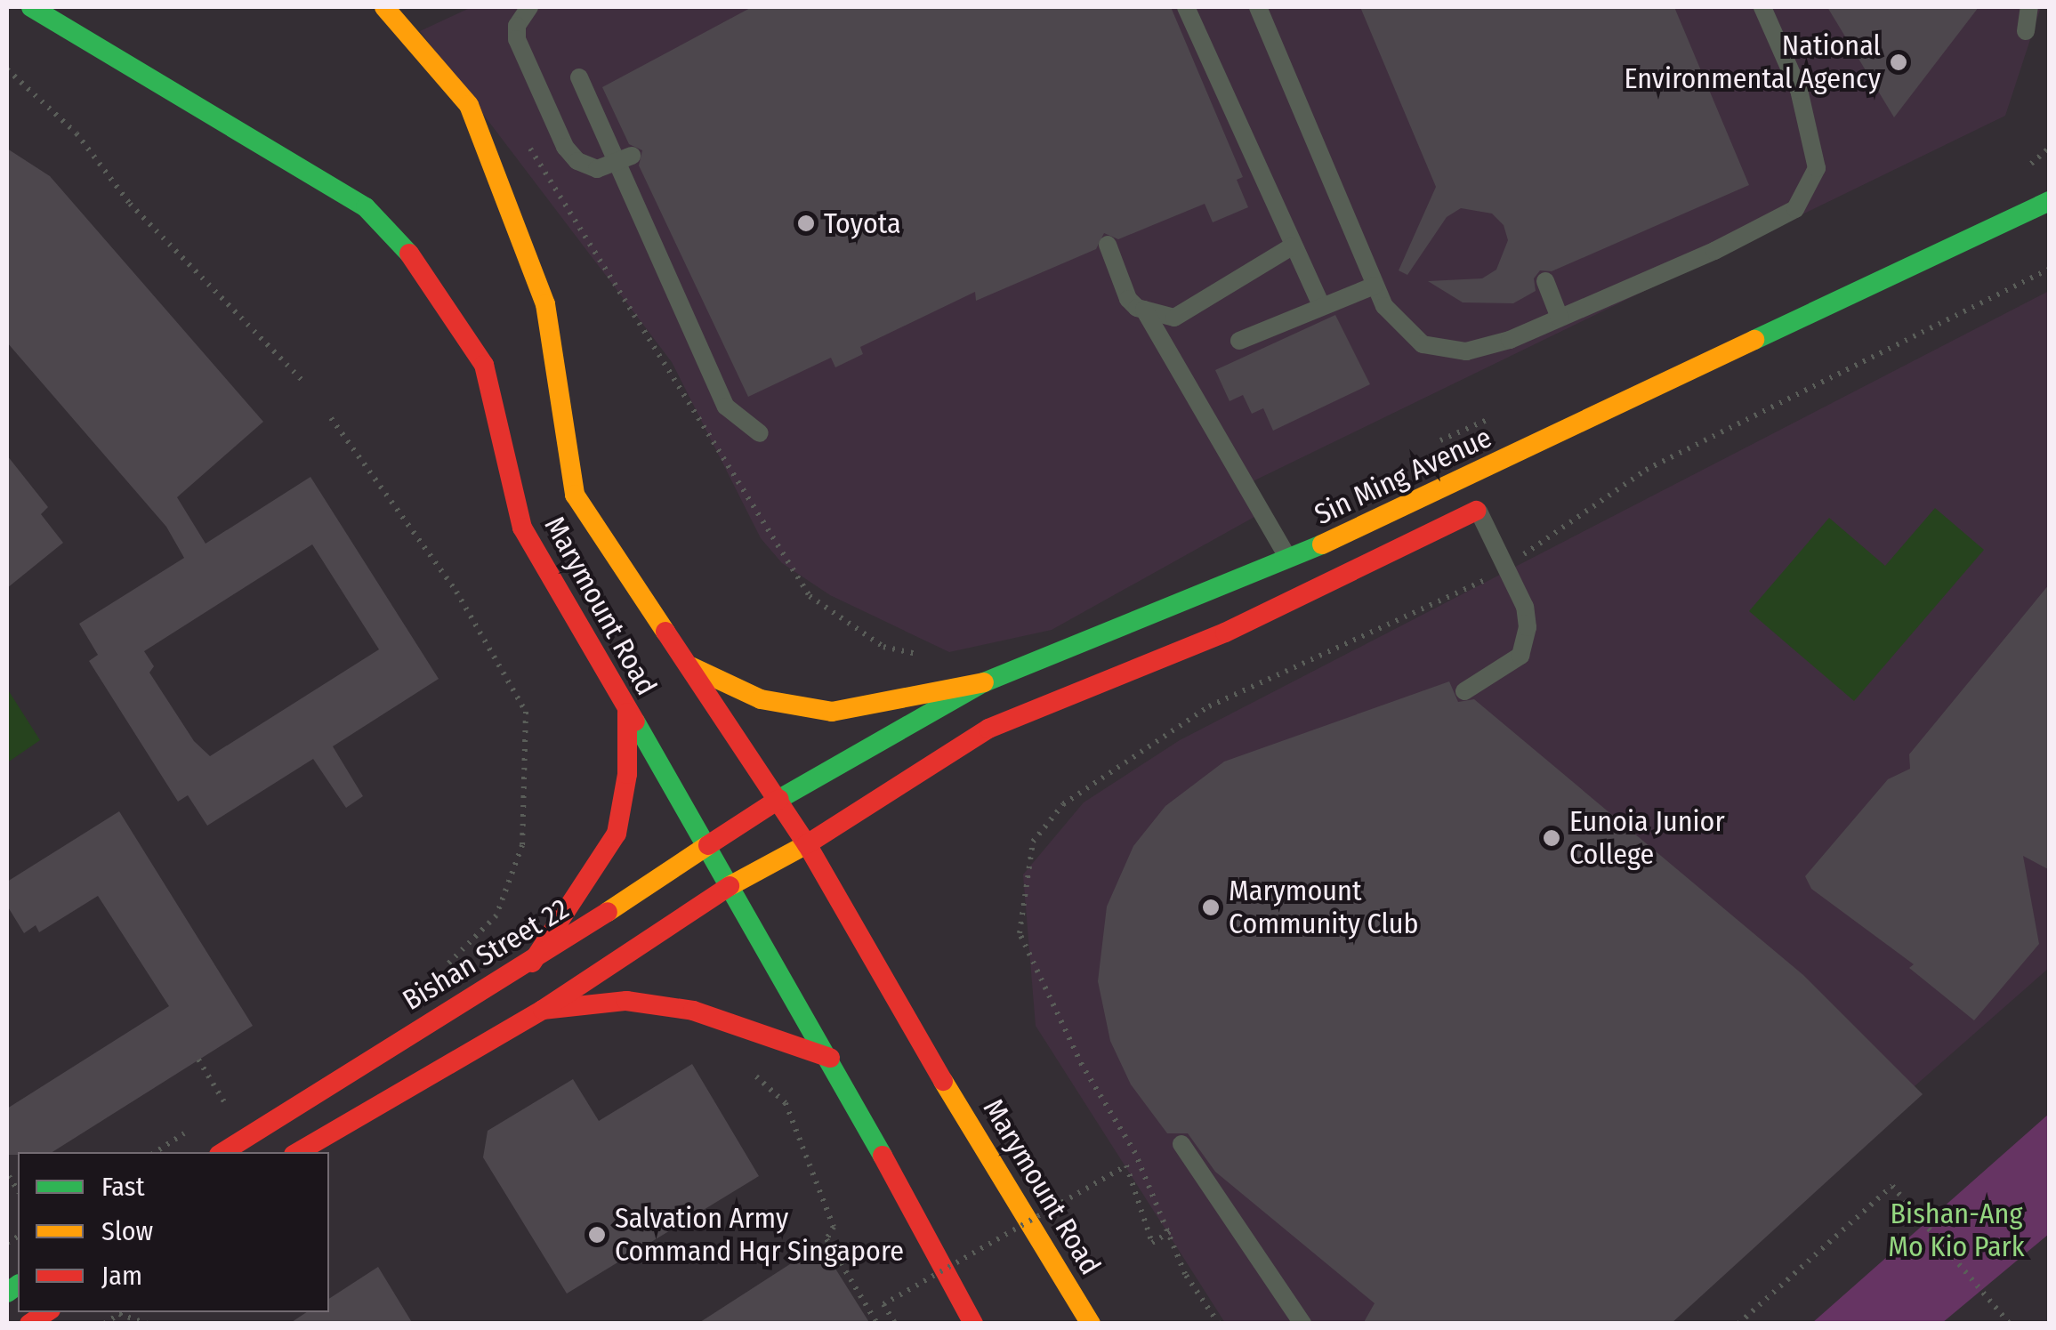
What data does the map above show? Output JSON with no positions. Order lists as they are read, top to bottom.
{
  "streets": {
    "main road": ["Sin Ming Avenue", "Marymount Road", "Bishan Street 22"]
  },
  "crossings": [
    ["Sin Ming Avenue", "Marymount Road"],
    ["Sin Ming Avenue", "Bishan Street 22"],
    ["Marymount Road", "Bishan Street 22"]
  ],
  "parks": ["Bishan-Ang Mo Kio Park"],
  "places": [
    "National Environmental Agency",
    "Toyota",
    "Eunoia Junior College",
    "Marymount Community Club",
    "Salvation Army Command Hqr Singapore"
  ],
  "legend": ["Fast", "Slow", "Jam"]
}
